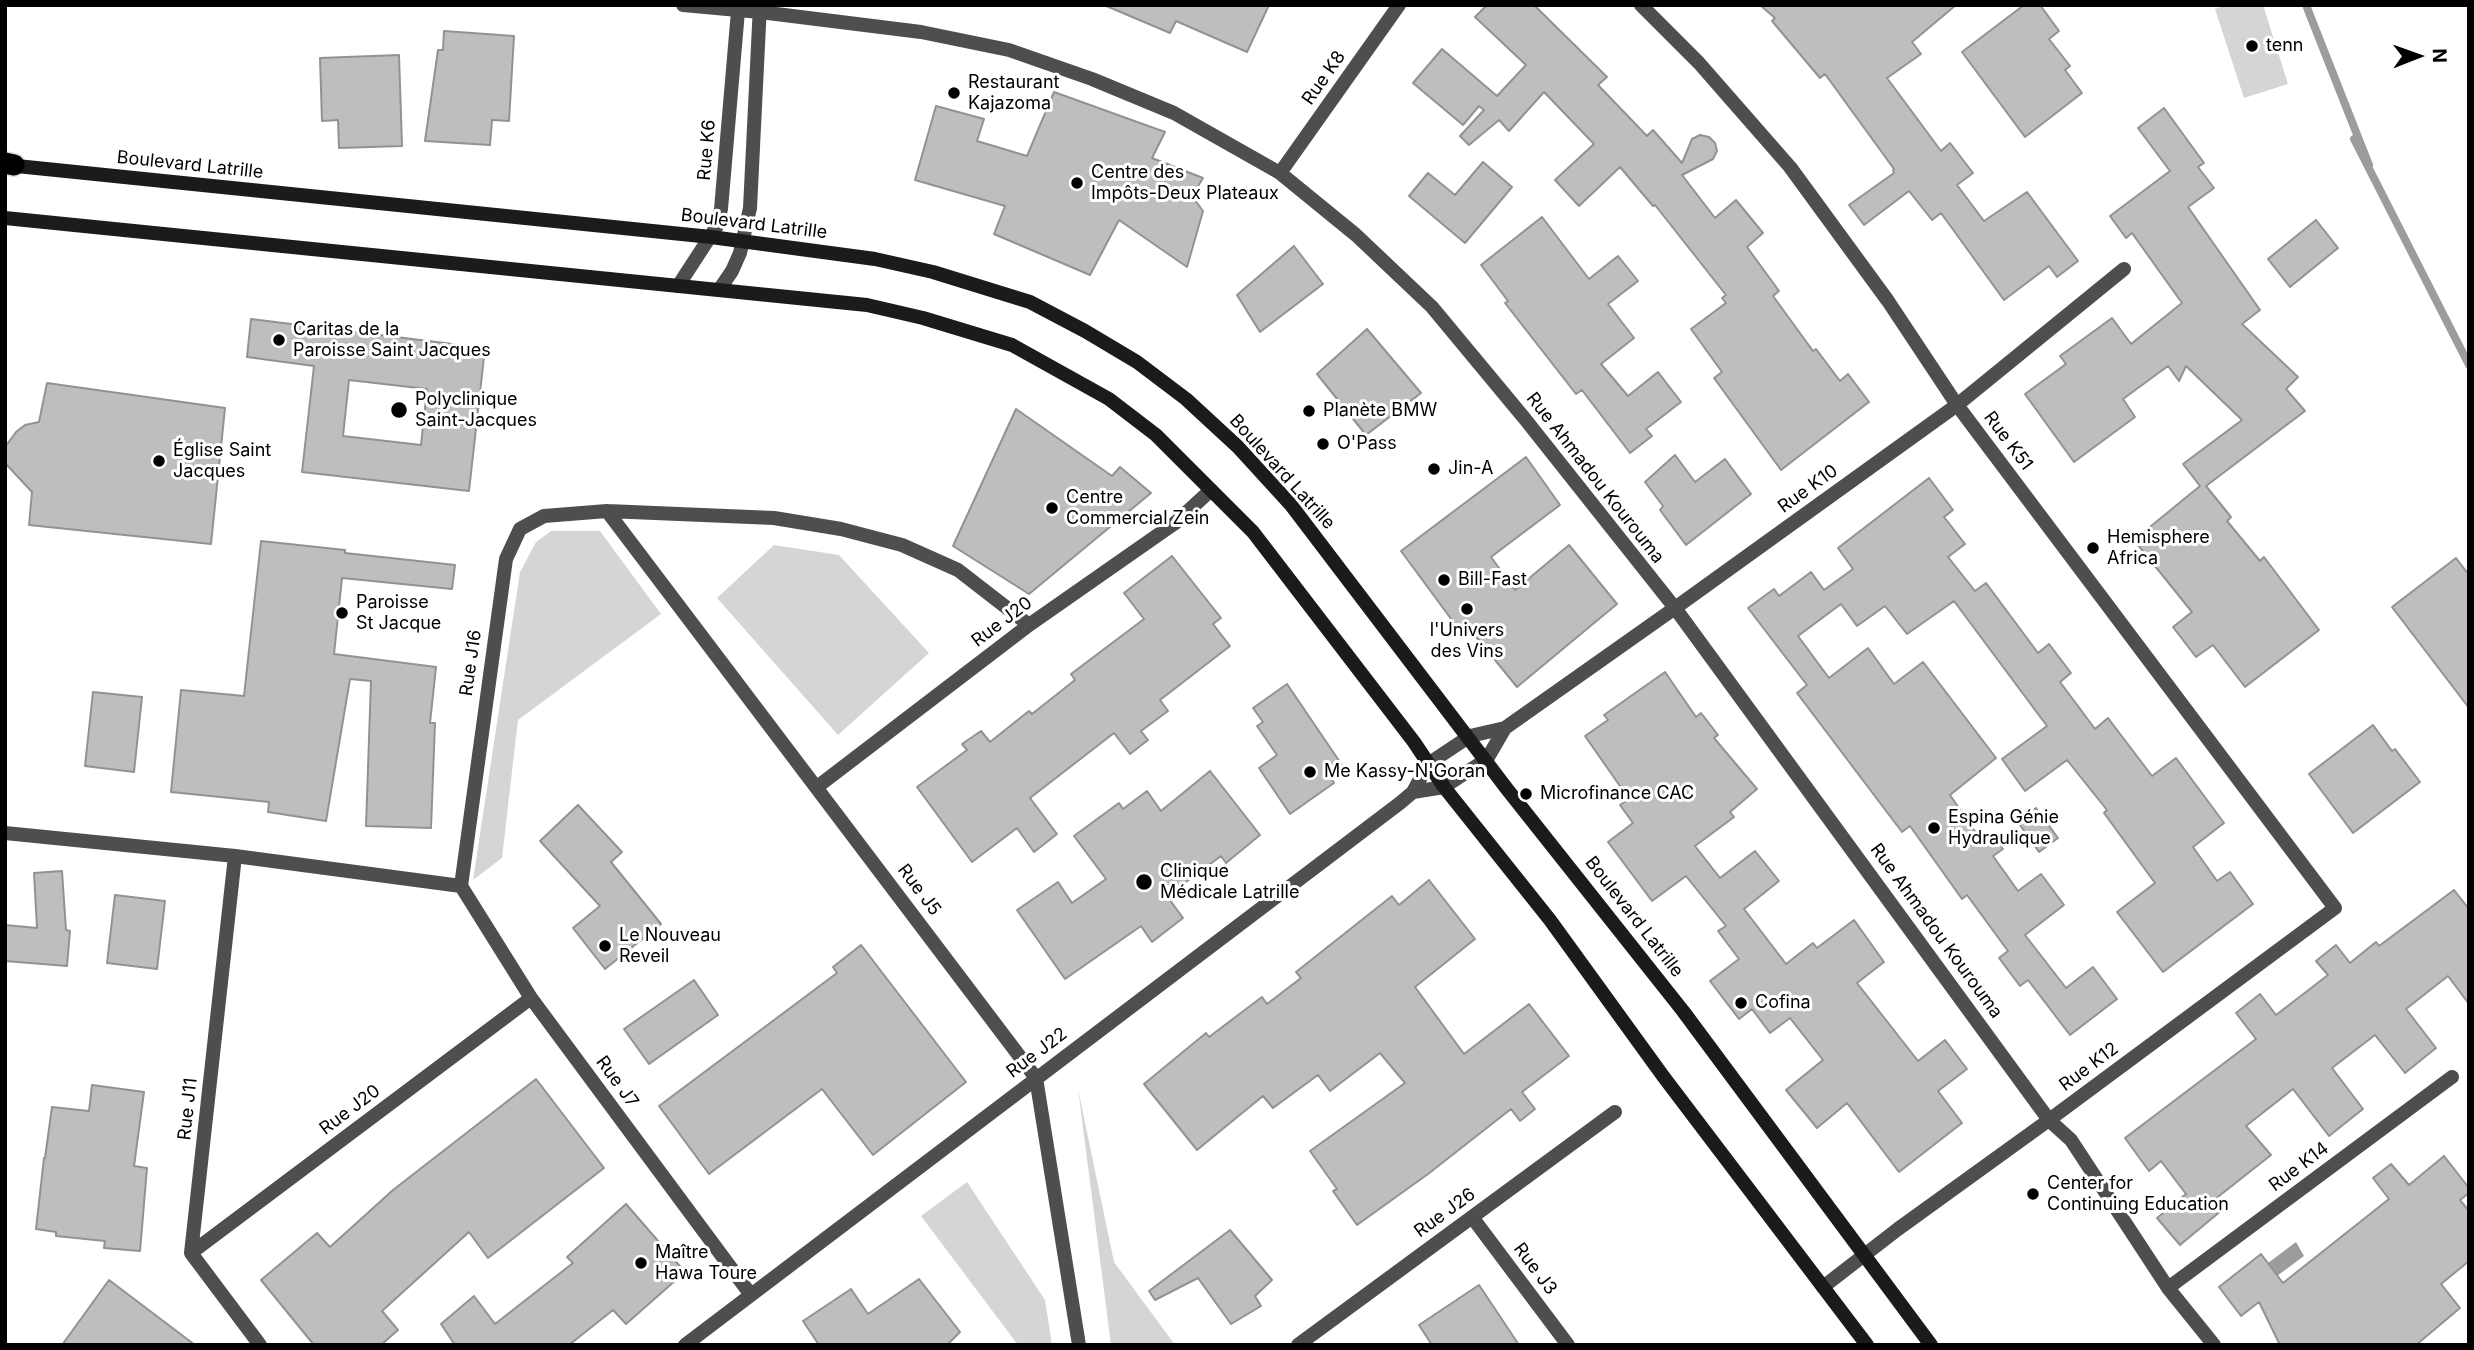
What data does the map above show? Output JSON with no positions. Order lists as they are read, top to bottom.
{
  "streets": {
    "main road": ["Boulevard Latrille"],
    "street": [
      "Rue K8",
      "Rue K6",
      "Rue K51",
      "Rue Ahmadou Kourouma",
      "Rue K10",
      "Rue J20",
      "Rue J16",
      "Rue J5",
      "Rue J22",
      "Rue K12",
      "Rue J7",
      "Rue J11",
      "Rue K14",
      "Rue J26",
      "Rue J3"
    ]
  },
  "crossings": [
    ["Rue K8", "Rue Ahmadou Kourouma"],
    ["Rue K6", "Boulevard Latrille"],
    ["Rue K6", "Rue Ahmadou Kourouma"],
    ["Boulevard Latrille", "Rue J22"],
    ["Boulevard Latrille", "Rue K12"],
    ["Rue K51", "Rue K10"],
    ["Rue K51", "Rue K12"],
    ["Rue Ahmadou Kourouma", "Rue K10"],
    ["Rue Ahmadou Kourouma", "Rue K12"],
    ["Rue Ahmadou Kourouma", "Rue K14"],
    ["Rue K10", "Rue J22"],
    ["Rue J20", "Rue J16"],
    ["Rue J20", "Rue J5"],
    ["Rue J20", "Rue J7"],
    ["Rue J20", "Rue J11"],
    ["Rue J16", "Rue J5"],
    ["Rue J16", "Rue J7"],
    ["Rue J5", "Rue J22"],
    ["Rue J22", "Rue J7"],
    ["Rue J26", "Rue J3"]
  ],
  "places": [
    "tenn",
    "Restaurant Kajazoma",
    "Centre des Impôts-Deux Plateaux",
    "Caritas de la Paroisse Saint Jacques",
    "Polyclinique Saint-Jacques",
    "Planète BMW",
    "O'Pass",
    "Église Saint Jacques",
    "Jin-A",
    "Centre Commercial Zein",
    "Hemisphere Africa",
    "Bill-Fast",
    "l'Univers des Vins",
    "Paroisse St Jacque",
    "Me Kassy-N'Goran",
    "Microfinance CAC",
    "Espina Génie Hydraulique",
    "Clinique Médicale Latrille",
    "Le Nouveau Reveil",
    "Cofina",
    "Center for Continuing Education",
    "Maître Hawa Toure"
  ],
  "north": "right"
}
